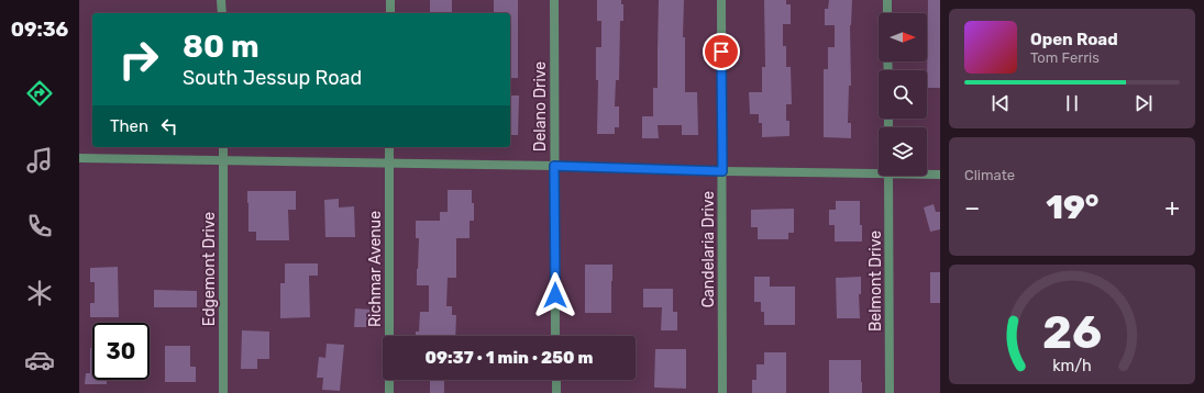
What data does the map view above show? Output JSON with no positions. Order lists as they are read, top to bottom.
{
  "streets": {
    "street": [
      "Delano Drive",
      "Candelaria Drive",
      "Edgemont Drive",
      "Richmar Avenue",
      "Belmont Drive"
    ]
  },
  "north": "right",
  "page": {
    "tabs": "09:36",
    "turn": ["80 m", "South Jessup Road"],
    "song": ["Open Road", "Tom Ferris"],
    "then": "Then",
    "tile": "Climate",
    "heat": ["−", "19°", "+"],
    "limit": "30",
    "trip": "09:37 · 1 min · 250 m",
    "gauge": ["26", "km/h"]
  }
}
